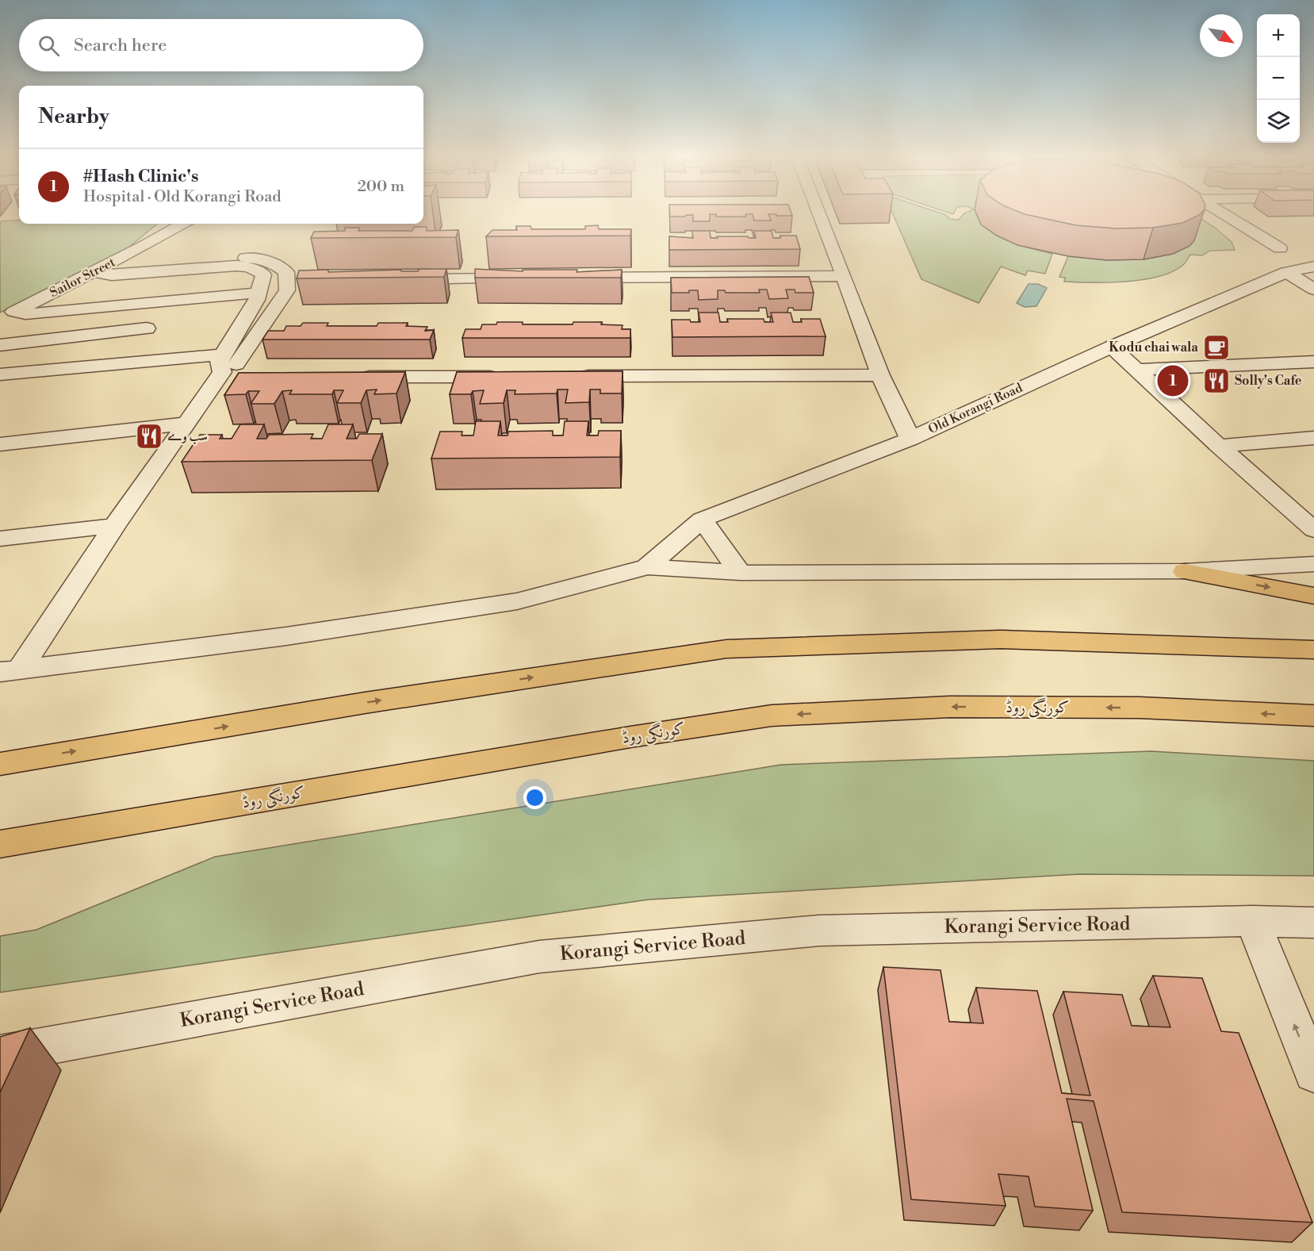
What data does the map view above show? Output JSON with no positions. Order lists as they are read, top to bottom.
{
  "streets": {
    "main road": ["کورنگی روڈ"],
    "street": ["Sailor Street", "Old Korangi Road", "Korangi Service Road"]
  },
  "places": {
    "cafe": ["Kodu chai wala"],
    "restaurant": ["Solly's Cafe", "سب وے"]
  },
  "north": "bottom right",
  "page": {
    "map_buttons": ["+", "−"],
    "search": "Search here",
    "heading": "Nearby",
    "list": [
      {
        "mark": "1",
        "name": "#Hash Clinic's",
        "note": "Hospital · Old Korangi Road",
        "value": "200 m"
      }
    ],
    "pins": "1"
  }
}
